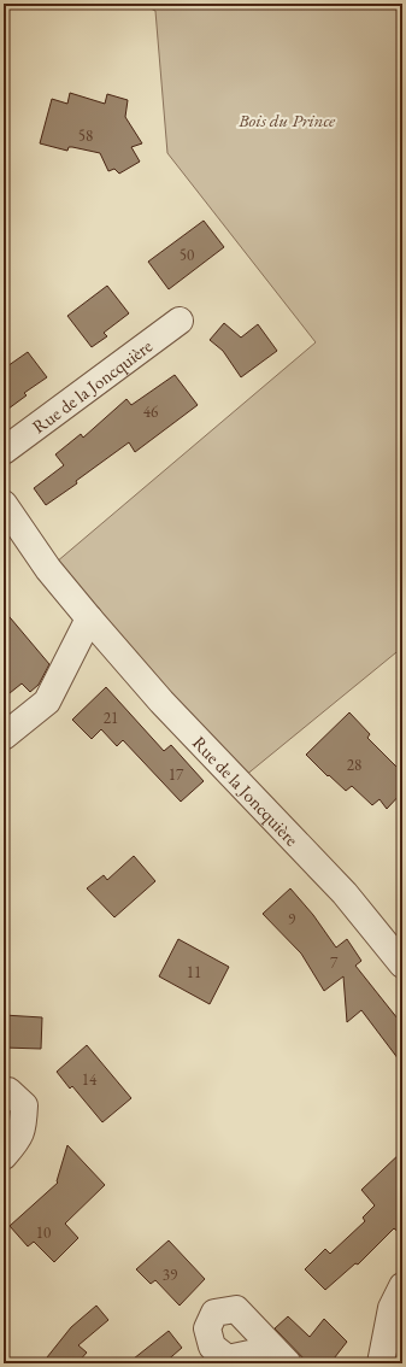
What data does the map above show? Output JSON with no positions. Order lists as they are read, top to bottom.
{
  "streets": {
    "street": ["Rue de la Joncquière"]
  },
  "parks": ["Bois du Prince"],
  "house_numbers": [
    "58",
    "50",
    "46",
    "21",
    "28",
    "17",
    "9",
    "7",
    "11",
    "14",
    "10",
    "39"
  ]
}
